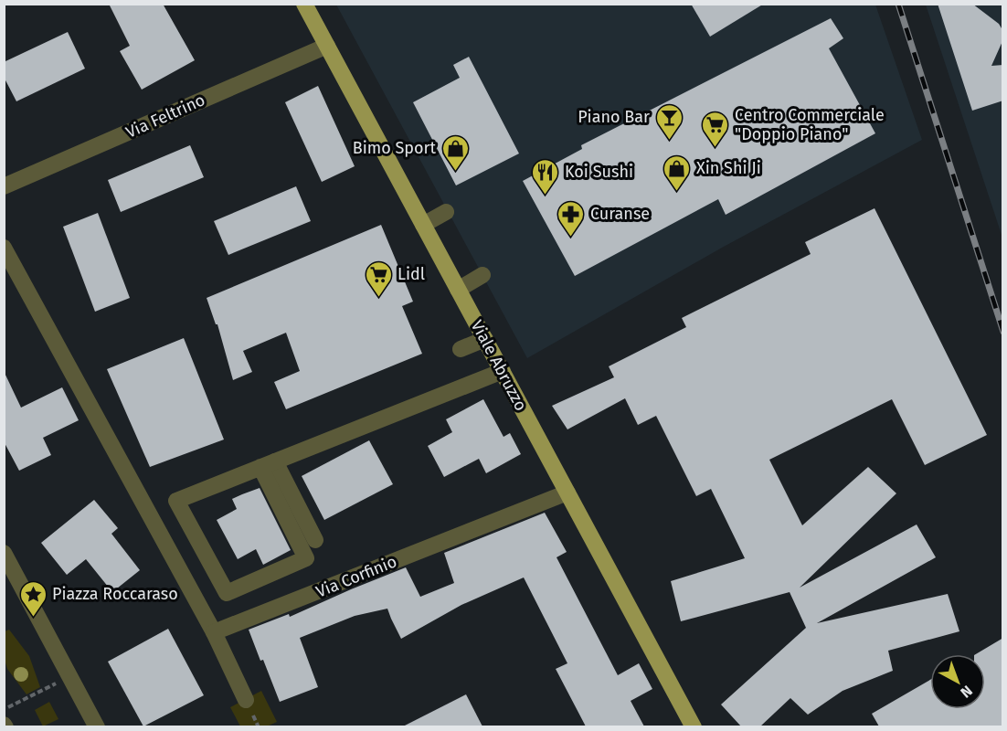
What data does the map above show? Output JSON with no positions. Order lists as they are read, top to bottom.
{
  "streets": {
    "main road": ["Viale Abruzzo"],
    "street": ["Via Feltrino", "Via Corfinio"]
  },
  "crossings": [
    ["Via Feltrino", "Viale Abruzzo"],
    ["Viale Abruzzo", "Via Corfinio"]
  ],
  "places": {
    "bar": ["Piano Bar"],
    "supermarket": ["Centro Commerciale \"Doppio Piano\"", "Lidl"],
    "shop": ["Bimo Sport", "Xin Shi Ji"],
    "restaurant": ["Koi Sushi"],
    "pharmacy": ["Curanse"],
    "place": ["Piazza Roccaraso"]
  },
  "north": "bottom right"
}
